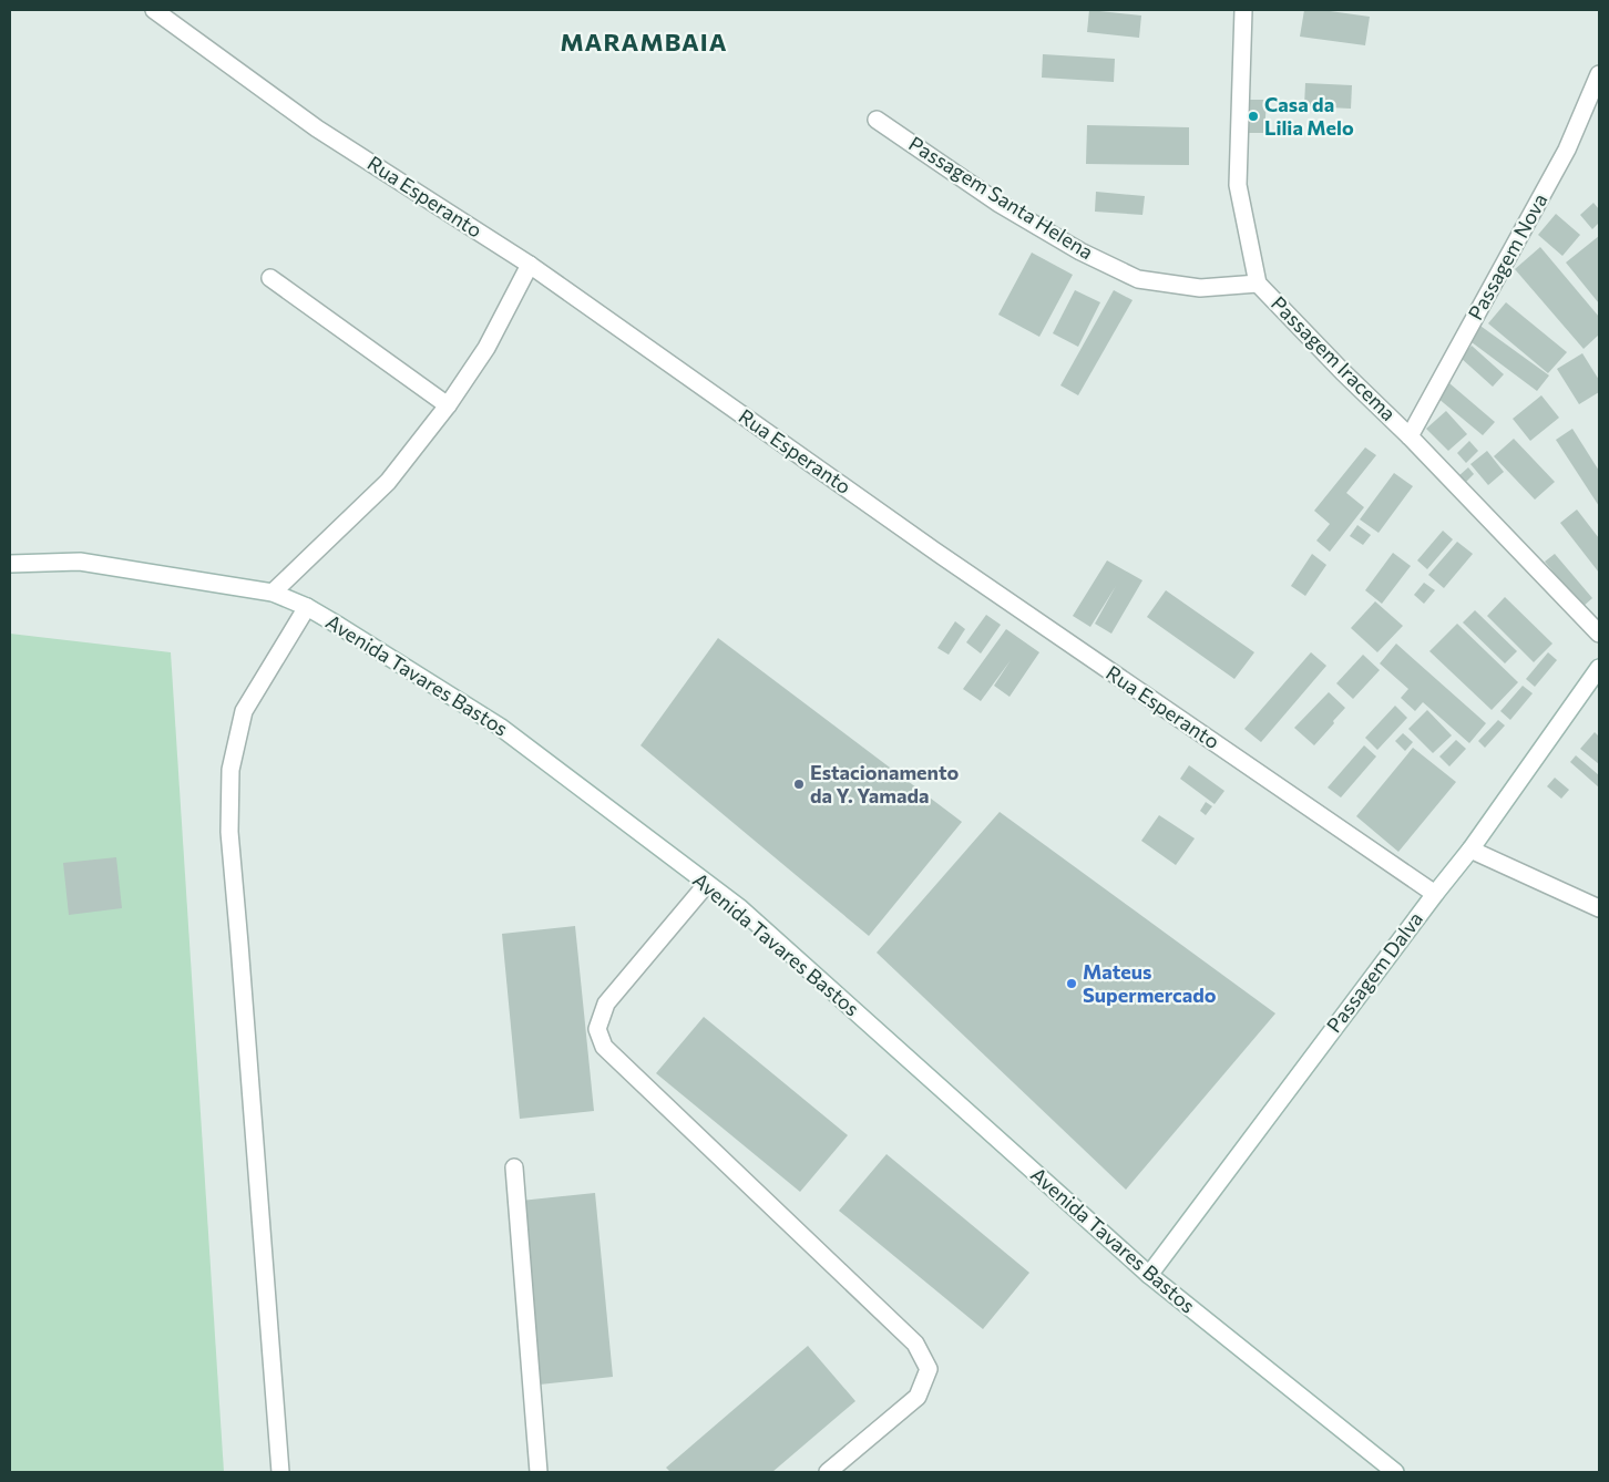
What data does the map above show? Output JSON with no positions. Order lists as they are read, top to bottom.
{
  "streets": {
    "street": [
      "Rua Esperanto",
      "Passagem Santa Helena",
      "Passagem Nova",
      "Passagem Iracema",
      "Avenida Tavares Bastos",
      "Passagem Dalva"
    ]
  },
  "crossings": [
    ["Rua Esperanto", "Passagem Dalva"],
    ["Passagem Santa Helena", "Passagem Iracema"],
    ["Passagem Nova", "Passagem Iracema"],
    ["Avenida Tavares Bastos", "Passagem Dalva"]
  ],
  "districts": ["MARAMBAIA"],
  "places": ["Casa da Lilia Melo", "Estacionamento da Y. Yamada", "Mateus Supermercado"]
}
